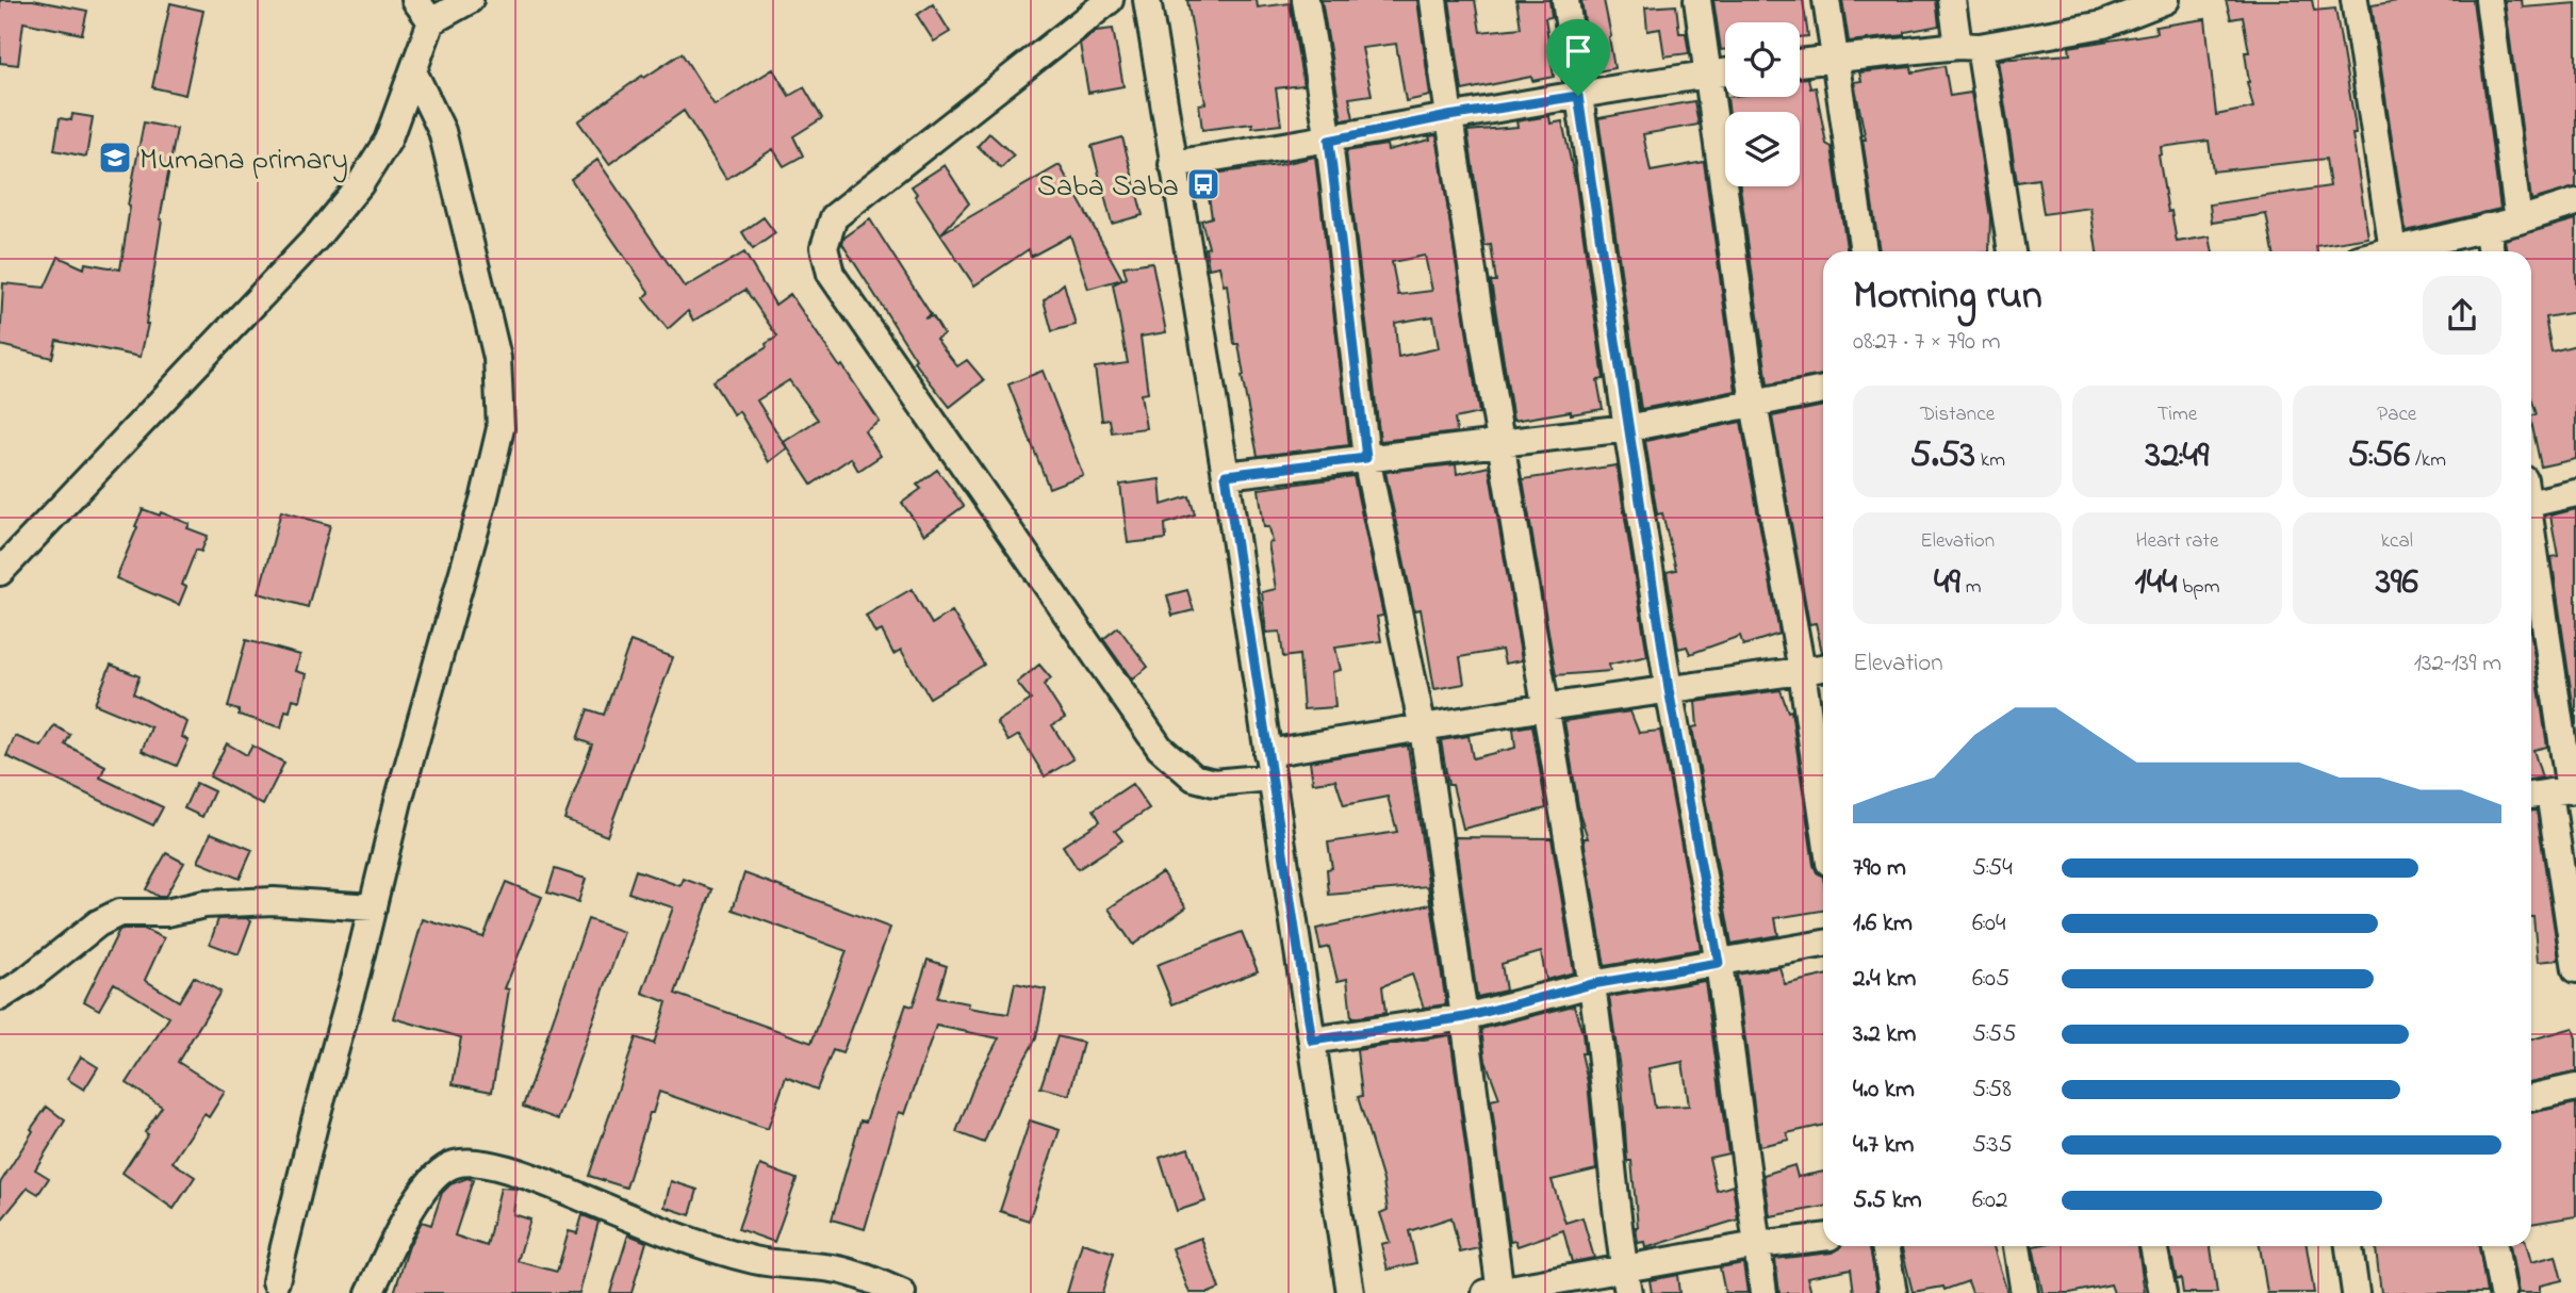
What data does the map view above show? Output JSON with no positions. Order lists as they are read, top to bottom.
{
  "places": {
    "school or university": ["Mumana primary"],
    "bus stop": ["Saba Saba"]
  },
  "page": {
    "heading": ["Morning run", "08:27 · 7 × 790 m"],
    "stats": [
      ["Distance", "5.53 km"],
      ["Time", "32:49"],
      ["Pace", "5:56 /km"],
      ["Elevation", "49 m"],
      ["Heart rate", "144 bpm"],
      ["kcal", "396"]
    ],
    "chart": ["Elevation", "132–139 m"],
    "list": [
      {
        "name": "790 m",
        "note": "5:54"
      },
      {
        "name": "1.6 km",
        "note": "6:04"
      },
      {
        "name": "2.4 km",
        "note": "6:05"
      },
      {
        "name": "3.2 km",
        "note": "5:55"
      },
      {
        "name": "4.0 km",
        "note": "5:58"
      },
      {
        "name": "4.7 km",
        "note": "5:35"
      },
      {
        "name": "5.5 km",
        "note": "6:02"
      }
    ]
  }
}
